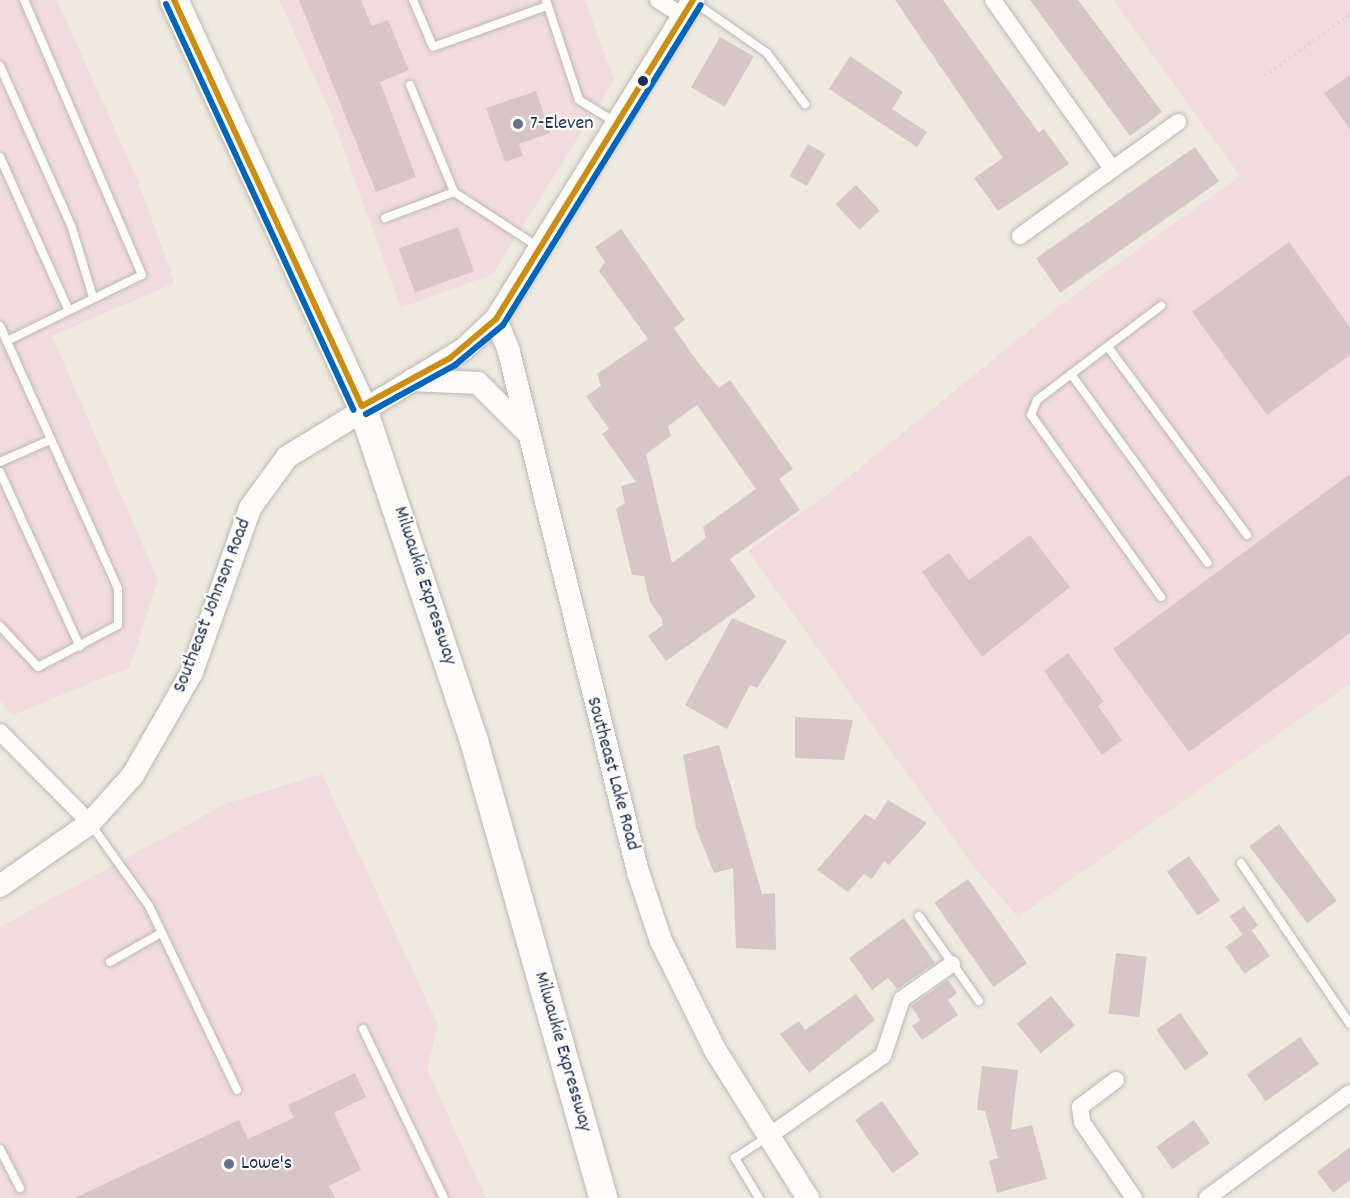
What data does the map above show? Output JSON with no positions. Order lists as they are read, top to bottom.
{
  "streets": {
    "highway": ["Milwaukie Expressway"],
    "street": ["Southeast Johnson Road", "Southeast Lake Road"]
  },
  "crossings": [
    ["Milwaukie Expressway", "Southeast Johnson Road"],
    ["Southeast Johnson Road", "Southeast Lake Road"]
  ],
  "places": ["7-Eleven", "Lowe's"]
}
